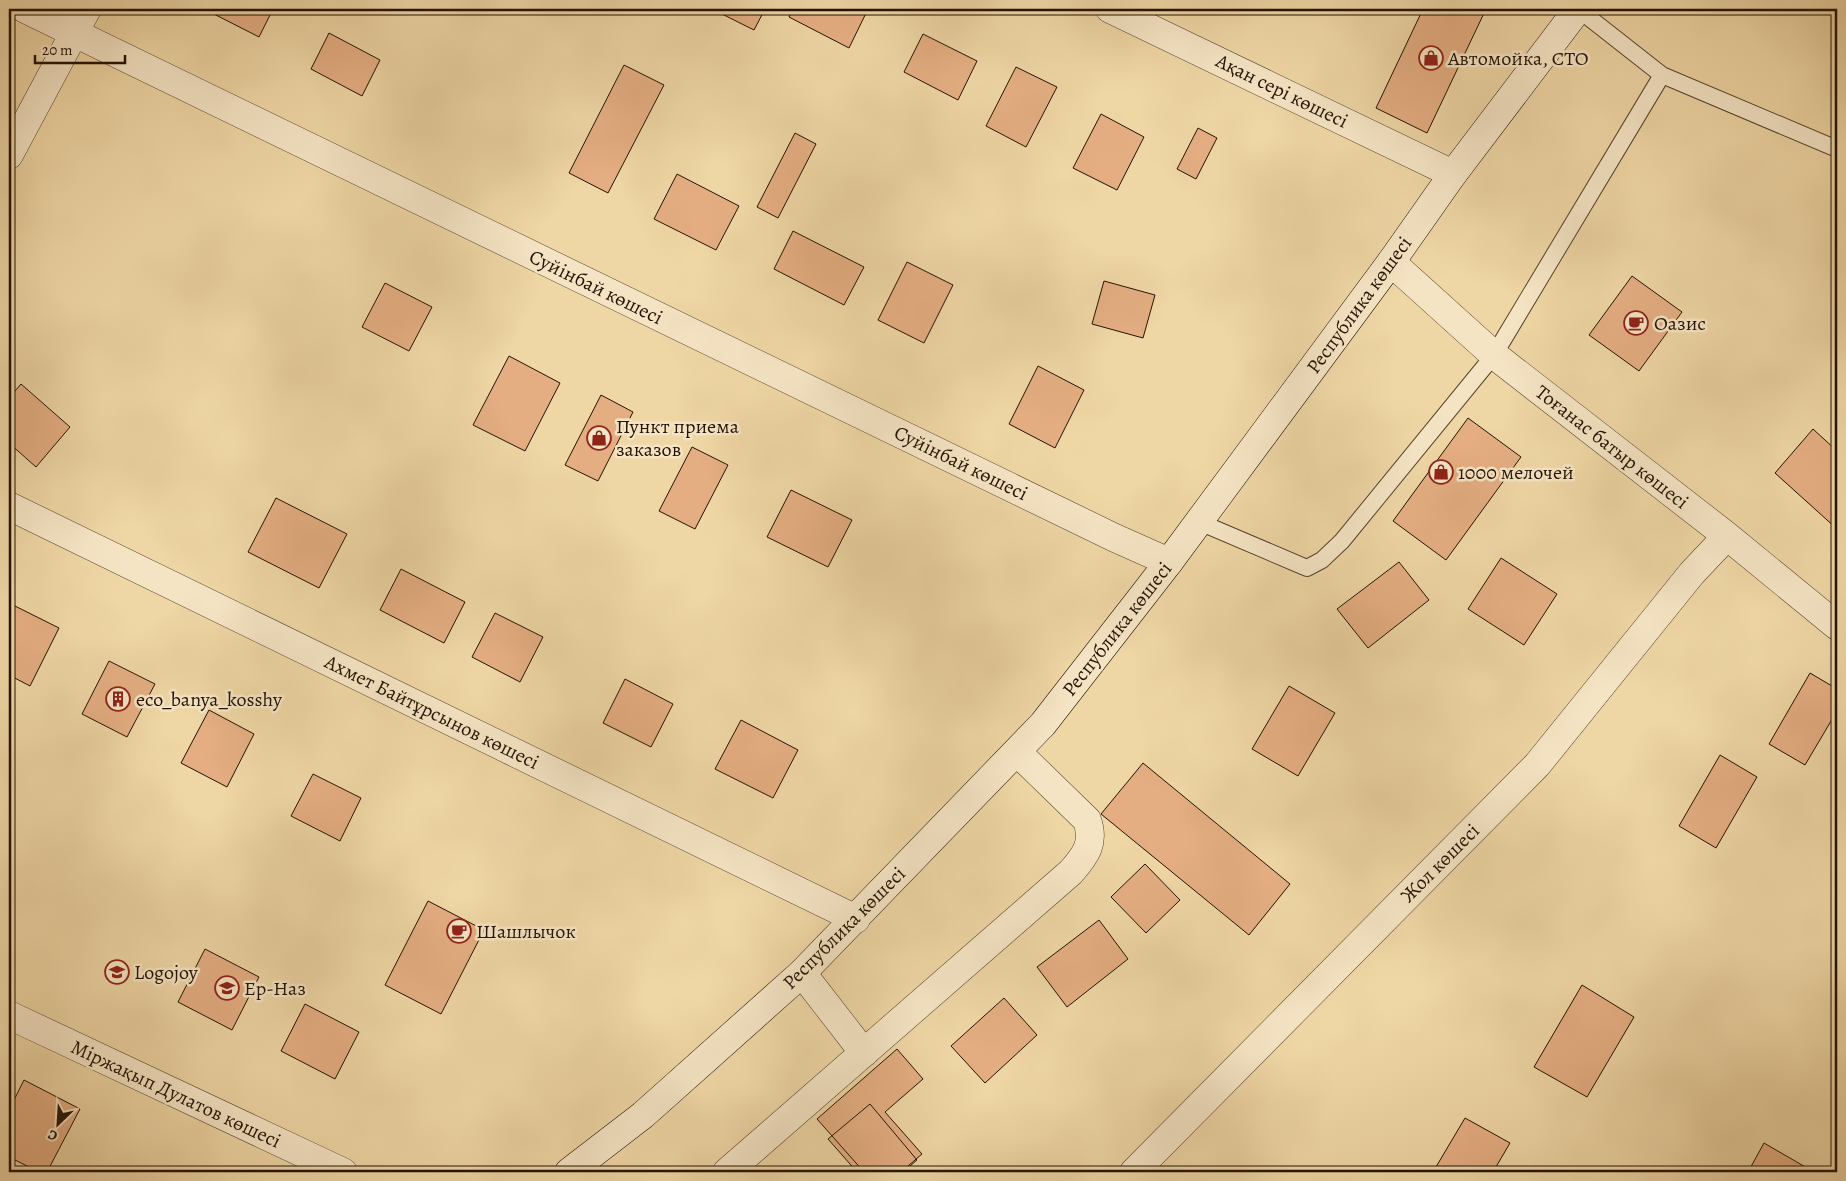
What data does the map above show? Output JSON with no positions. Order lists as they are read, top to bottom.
{
  "streets": {
    "street": [
      "Ақан сері көшесі",
      "Суйінбай көшесі",
      "Республика көшесі",
      "Тоғанас батыр көшесі",
      "Ахмет Байтұрсынов көшесі",
      "Жол көшесі",
      "Міржақып Дулатов көшесі"
    ]
  },
  "crossings": [
    ["Ақан сері көшесі", "Республика көшесі"],
    ["Суйінбай көшесі", "Республика көшесі"],
    ["Республика көшесі", "Тоғанас батыр көшесі"],
    ["Республика көшесі", "Ахмет Байтұрсынов көшесі"],
    ["Тоғанас батыр көшесі", "Жол көшесі"]
  ],
  "places": {
    "shop": ["Автомойка, СТО", "Пункт приема заказов", "1000 мелочей"],
    "cafe": ["Оазис", "Шашлычок"],
    "building": ["eco_banya_kosshy"],
    "school or university": ["Logojoy", "Ер-Наз"]
  },
  "scale_bar": "20 m",
  "north": "bottom left"
}
